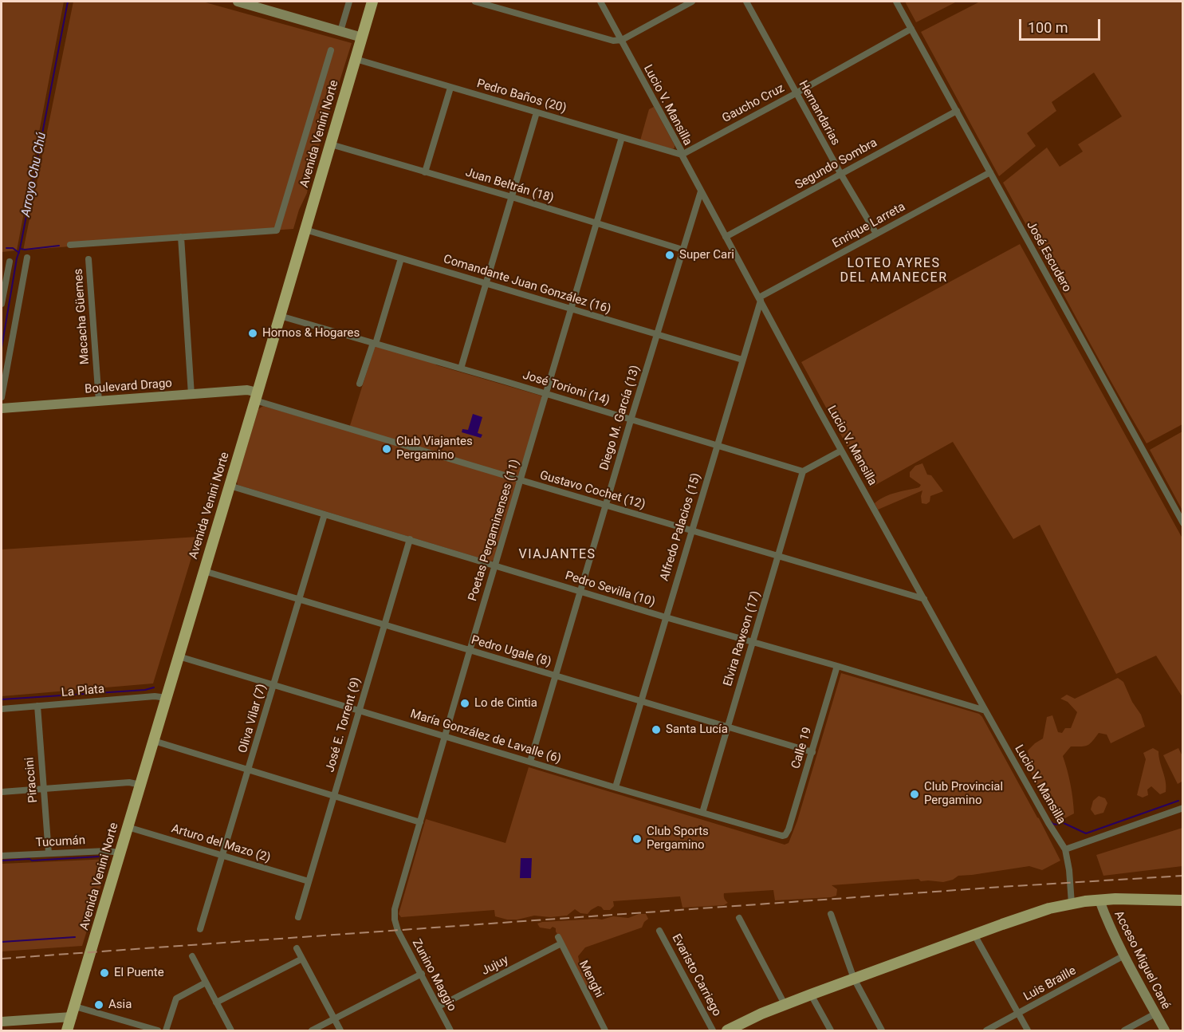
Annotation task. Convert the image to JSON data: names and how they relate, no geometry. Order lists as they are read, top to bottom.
{
  "streets": {
    "highway": ["Avenida Venini Norte"],
    "main road": ["Boulevard Drago", "Acceso Miguel Cané"],
    "street": [
      "Pedro Baños (20)",
      "Gaucho Cruz",
      "Lucio V. Mansilla",
      "Hernandarias",
      "Segundo Sombra",
      "Juan Beltrán (18)",
      "Enrique Larreta",
      "José Escudero",
      "Comandante Juan González (16)",
      "Macacha Güemes",
      "José Torioni (14)",
      "Diego M. García (13)",
      "Gustavo Cochet (12)",
      "Alfredo Palacios (15)",
      "Poetas Pergaminenses (11)",
      "Pedro Sevilla (10)",
      "Elvira Rawson (17)",
      "Pedro Ugale (8)",
      "La Plata",
      "Oliva Vilar (7)",
      "José E. Torrent (9)",
      "María González de Lavalle (6)",
      "Calle 19",
      "Piraccini",
      "Tucumán",
      "Arturo del Mazo (2)",
      "Jujuy",
      "Zunino Maggio",
      "Evaristo Carriego",
      "Menghi",
      "Luis Braille"
    ]
  },
  "crossings": [
    ["Pedro Baños (20)", "Gaucho Cruz"],
    ["Pedro Baños (20)", "Lucio V. Mansilla"],
    ["Pedro Baños (20)", "Avenida Venini Norte"],
    ["Pedro Baños (20)", "Poetas Pergaminenses (11)"],
    ["Gaucho Cruz", "Lucio V. Mansilla"],
    ["Gaucho Cruz", "Hernandarias"],
    ["Gaucho Cruz", "José Escudero"],
    ["Lucio V. Mansilla", "Segundo Sombra"],
    ["Lucio V. Mansilla", "Enrique Larreta"],
    ["Lucio V. Mansilla", "Diego M. García (13)"],
    ["Lucio V. Mansilla", "Gustavo Cochet (12)"],
    ["Lucio V. Mansilla", "Alfredo Palacios (15)"],
    ["Lucio V. Mansilla", "Pedro Sevilla (10)"],
    ["Hernandarias", "Segundo Sombra"],
    ["Hernandarias", "Enrique Larreta"],
    ["Avenida Venini Norte", "Juan Beltrán (18)"],
    ["Avenida Venini Norte", "Comandante Juan González (16)"],
    ["Avenida Venini Norte", "Boulevard Drago"],
    ["Avenida Venini Norte", "José Torioni (14)"],
    ["Avenida Venini Norte", "Gustavo Cochet (12)"],
    ["Avenida Venini Norte", "Pedro Sevilla (10)"],
    ["Avenida Venini Norte", "Pedro Ugale (8)"],
    ["Avenida Venini Norte", "La Plata"],
    ["Avenida Venini Norte", "María González de Lavalle (6)"],
    ["Avenida Venini Norte", "Tucumán"],
    ["Avenida Venini Norte", "Arturo del Mazo (2)"],
    ["Segundo Sombra", "José Escudero"],
    ["Juan Beltrán (18)", "Diego M. García (13)"],
    ["Juan Beltrán (18)", "Poetas Pergaminenses (11)"],
    ["Enrique Larreta", "José Escudero"],
    ["Enrique Larreta", "Alfredo Palacios (15)"],
    ["Comandante Juan González (16)", "Diego M. García (13)"],
    ["Comandante Juan González (16)", "Alfredo Palacios (15)"],
    ["Comandante Juan González (16)", "Poetas Pergaminenses (11)"],
    ["Macacha Güemes", "Boulevard Drago"],
    ["Boulevard Drago", "Gustavo Cochet (12)"],
    ["José Torioni (14)", "Diego M. García (13)"],
    ["José Torioni (14)", "Alfredo Palacios (15)"],
    ["José Torioni (14)", "Poetas Pergaminenses (11)"],
    ["José Torioni (14)", "Elvira Rawson (17)"],
    ["Diego M. García (13)", "Gustavo Cochet (12)"],
    ["Diego M. García (13)", "Pedro Sevilla (10)"],
    ["Diego M. García (13)", "Pedro Ugale (8)"],
    ["Diego M. García (13)", "María González de Lavalle (6)"],
    ["Gustavo Cochet (12)", "Alfredo Palacios (15)"],
    ["Gustavo Cochet (12)", "Poetas Pergaminenses (11)"],
    ["Gustavo Cochet (12)", "Elvira Rawson (17)"],
    ["Alfredo Palacios (15)", "Pedro Sevilla (10)"],
    ["Alfredo Palacios (15)", "Pedro Ugale (8)"],
    ["Alfredo Palacios (15)", "María González de Lavalle (6)"],
    ["Poetas Pergaminenses (11)", "Pedro Sevilla (10)"],
    ["Poetas Pergaminenses (11)", "Pedro Ugale (8)"],
    ["Poetas Pergaminenses (11)", "María González de Lavalle (6)"],
    ["Poetas Pergaminenses (11)", "Zunino Maggio"],
    ["Pedro Sevilla (10)", "Elvira Rawson (17)"],
    ["Pedro Sevilla (10)", "Oliva Vilar (7)"],
    ["Pedro Sevilla (10)", "José E. Torrent (9)"],
    ["Pedro Sevilla (10)", "Calle 19"],
    ["Elvira Rawson (17)", "Pedro Ugale (8)"],
    ["Elvira Rawson (17)", "María González de Lavalle (6)"],
    ["Pedro Ugale (8)", "Oliva Vilar (7)"],
    ["Pedro Ugale (8)", "José E. Torrent (9)"],
    ["Pedro Ugale (8)", "Calle 19"],
    ["La Plata", "Piraccini"],
    ["Oliva Vilar (7)", "María González de Lavalle (6)"],
    ["Oliva Vilar (7)", "Arturo del Mazo (2)"],
    ["José E. Torrent (9)", "María González de Lavalle (6)"],
    ["José E. Torrent (9)", "Arturo del Mazo (2)"],
    ["María González de Lavalle (6)", "Calle 19"],
    ["Piraccini", "Tucumán"],
    ["Acceso Miguel Cané", "Luis Braille"],
    ["Jujuy", "Zunino Maggio"],
    ["Jujuy", "Menghi"]
  ],
  "districts": ["LOTEO AYRES DEL AMANECER", "VIAJANTES"],
  "water": ["Arroyo Chu Chú"],
  "places": [
    "Super Cari",
    "Hornos & Hogares",
    "Club Viajantes Pergamino",
    "Lo de Cintia",
    "Santa Lucía",
    "Club Provincial Pergamino",
    "Club Sports Pergamino",
    "El Puente",
    "Asia"
  ],
  "scale_bar": "100 m"
}
